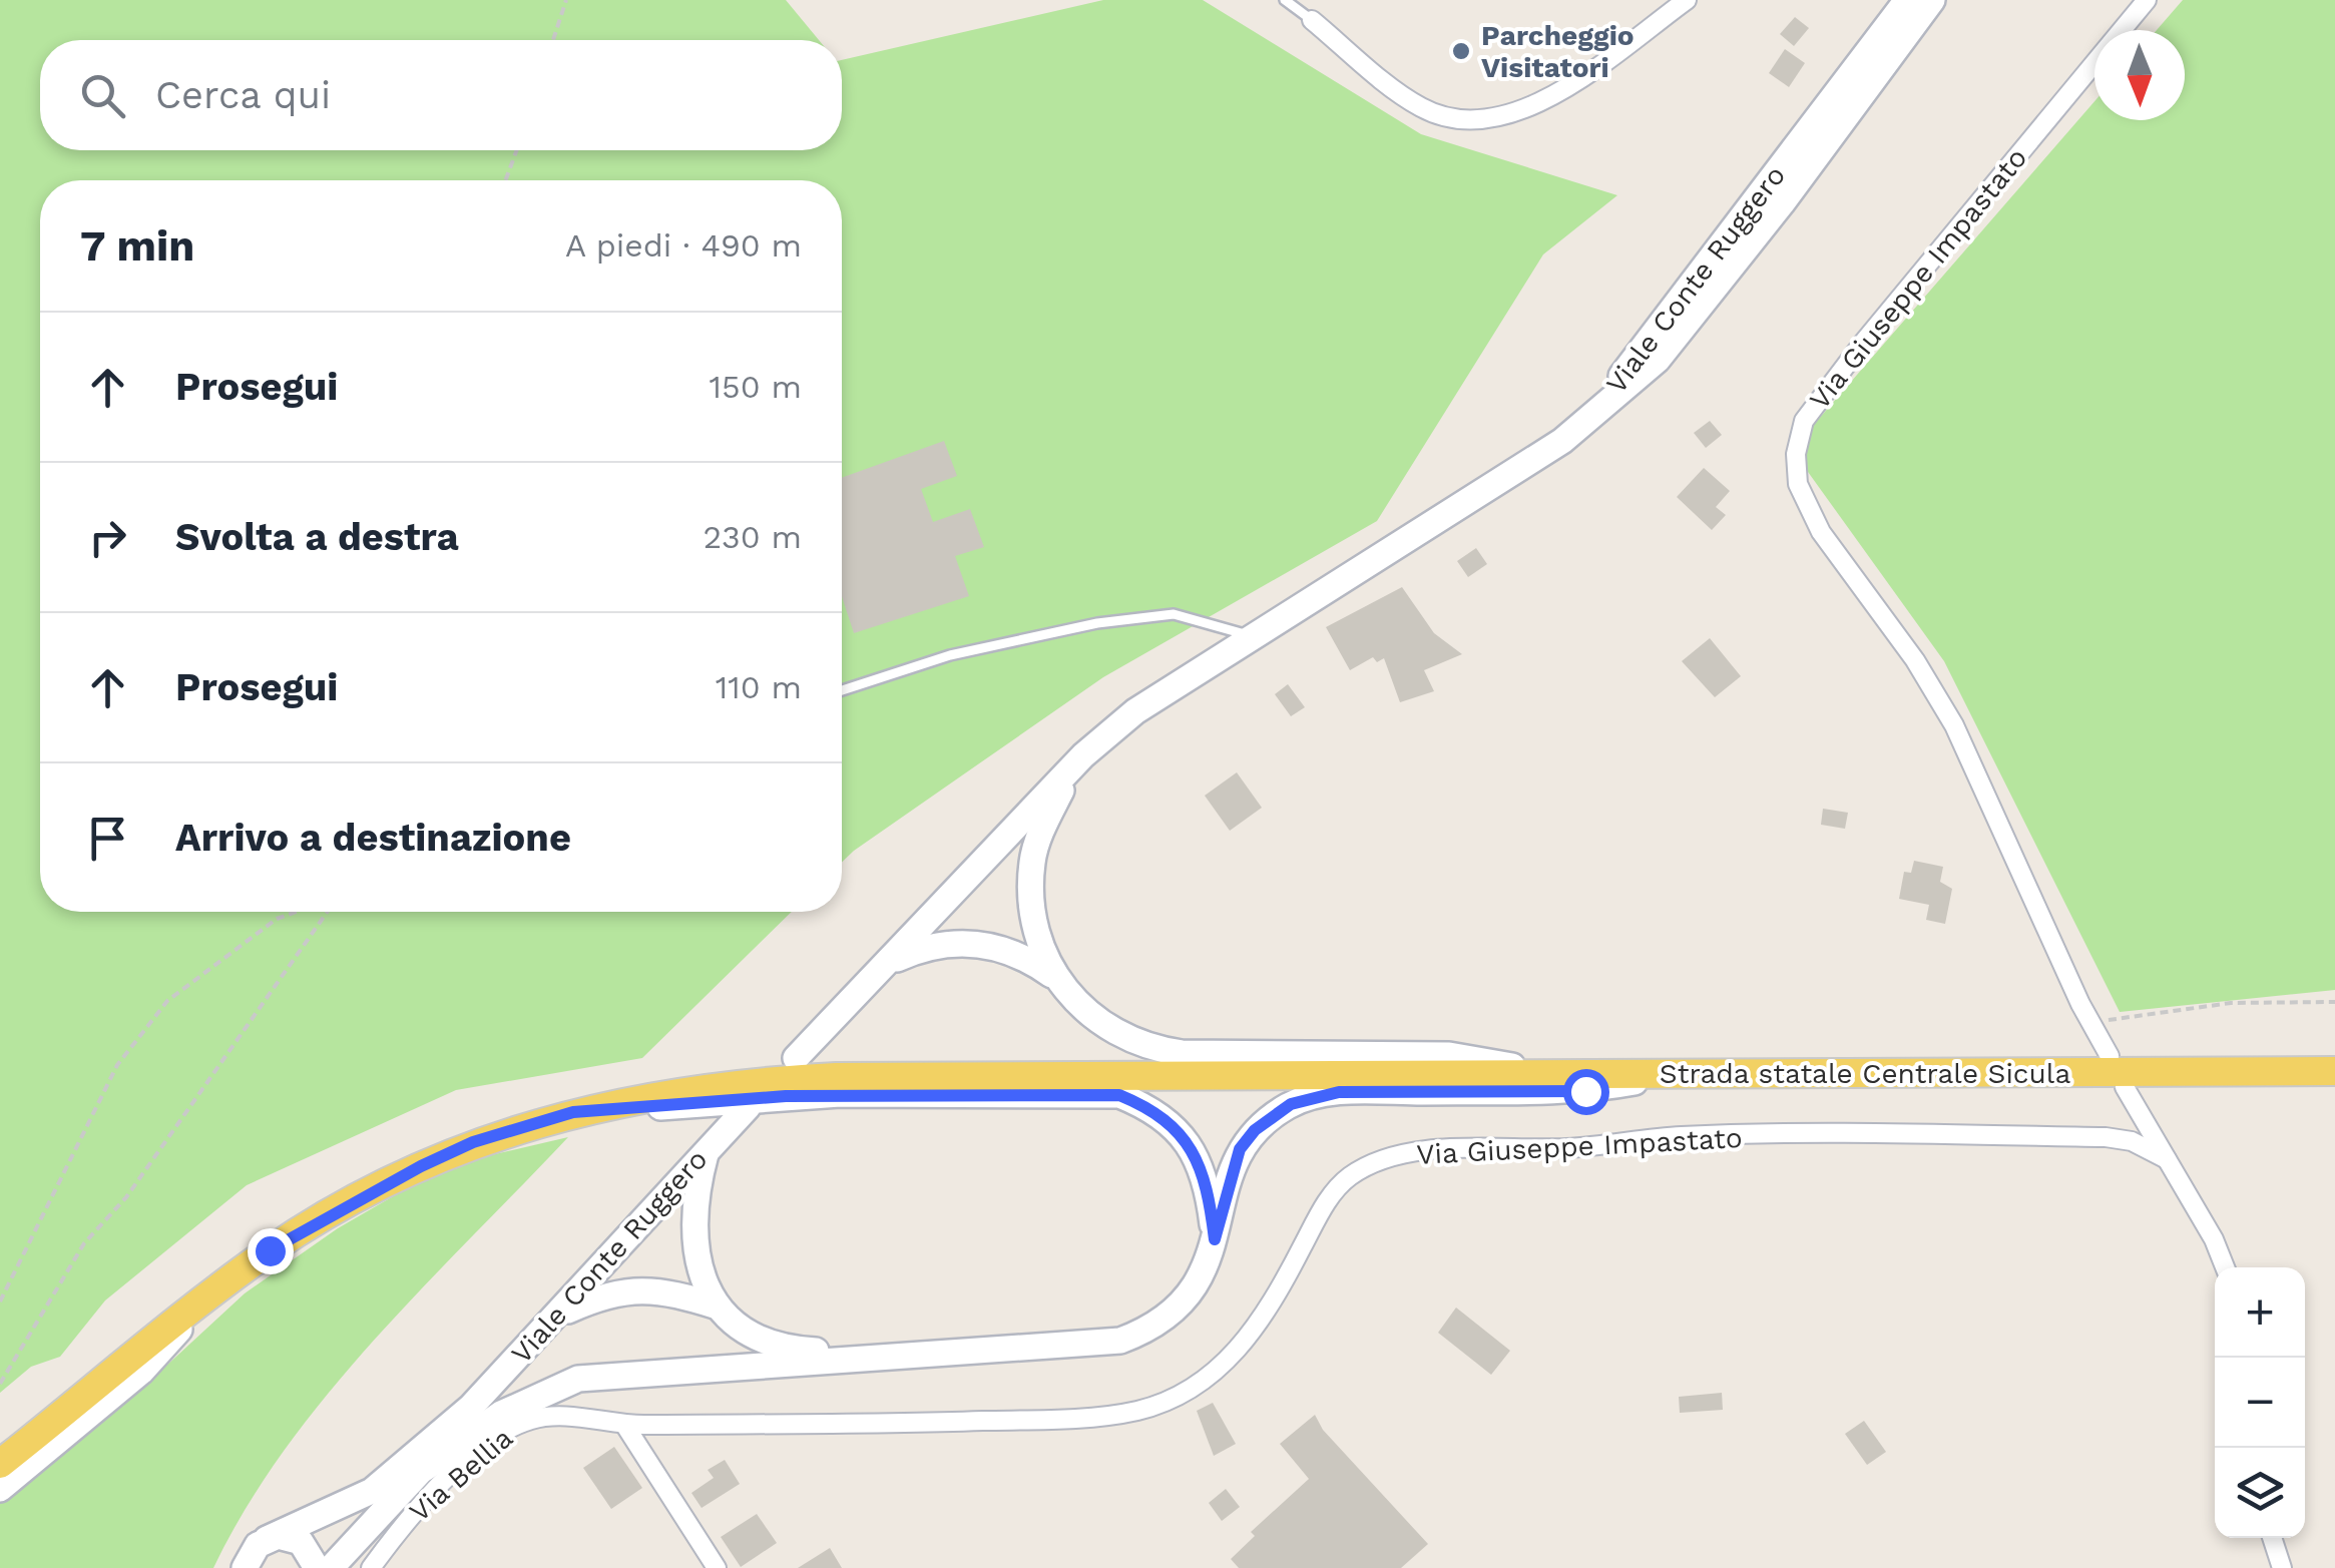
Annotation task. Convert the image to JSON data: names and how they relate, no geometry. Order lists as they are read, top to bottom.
{
  "streets": {
    "main road": ["Viale Conte Ruggero", "Strada statale Centrale Sicula"],
    "street": ["Via Giuseppe Impastato", "Via Bellia"]
  },
  "crossings": [
    ["Via Giuseppe Impastato", "Via Bellia"]
  ],
  "places": ["Parcheggio Visitatori"],
  "north": "bottom",
  "page": {
    "search": "Cerca qui",
    "heading": ["7 min", "A piedi · 490 m"],
    "list": [
      ["Prosegui", "150 m"],
      ["Svolta a destra", "230 m"],
      ["Prosegui", "110 m"],
      "Arrivo a destinazione"
    ],
    "map_buttons": ["+", "−"]
  }
}
